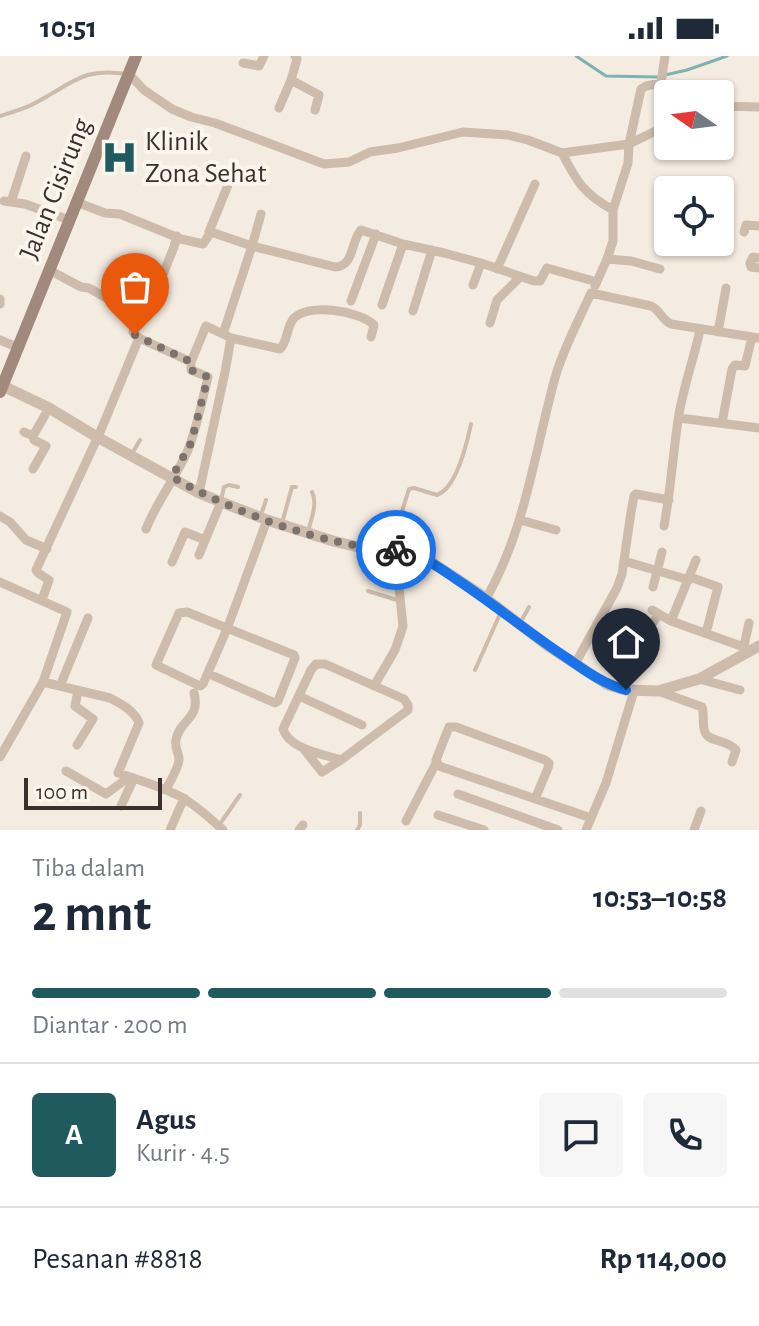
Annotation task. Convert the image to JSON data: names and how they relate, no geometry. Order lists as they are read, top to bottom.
{
  "streets": {
    "main road": ["Jalan Cisirung"]
  },
  "places": {
    "hospital": ["Klinik Zona Sehat"]
  },
  "scale_bar": "100 m",
  "north": "left",
  "page": {
    "status": "10:51",
    "scale": "100 m",
    "heading": ["2 mnt", "Tiba dalam", "10:53–10:58"],
    "panel": [
      "Agus",
      "Kurir · 4.5",
      "Pesanan #8818",
      "Rp 114,000"
    ],
    "bar": "Diantar · 200 m",
    "round": "A"
  }
}
